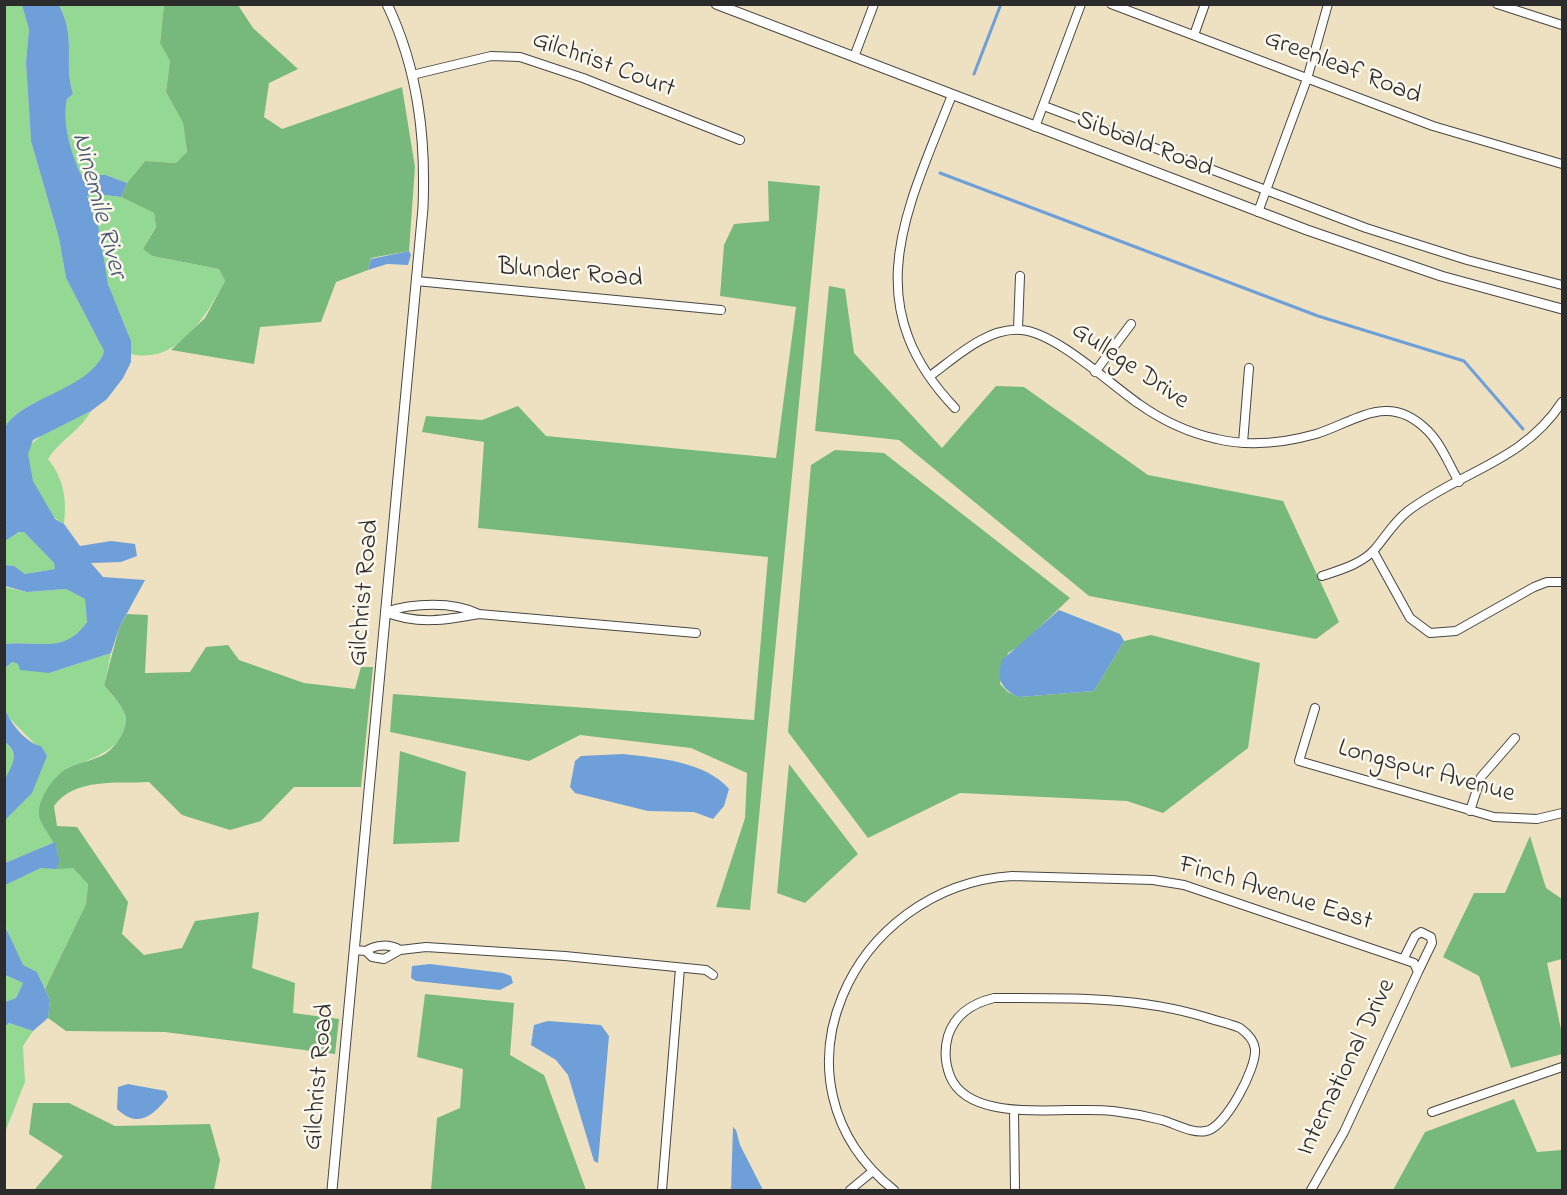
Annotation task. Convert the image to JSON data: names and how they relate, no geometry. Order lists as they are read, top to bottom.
{
  "streets": {
    "street": [
      "Gilchrist Court",
      "Greenleaf Road",
      "Sibbald Road",
      "Blunder Road",
      "Gullege Drive",
      "Gilchrist Road",
      "Longspur Avenue",
      "Finch Avenue East",
      "International Drive"
    ]
  },
  "crossings": [
    ["Gilchrist Court", "Gilchrist Road"],
    ["Blunder Road", "Gilchrist Road"],
    ["Finch Avenue East", "International Drive"]
  ],
  "water": ["Ninemile River"]
}
